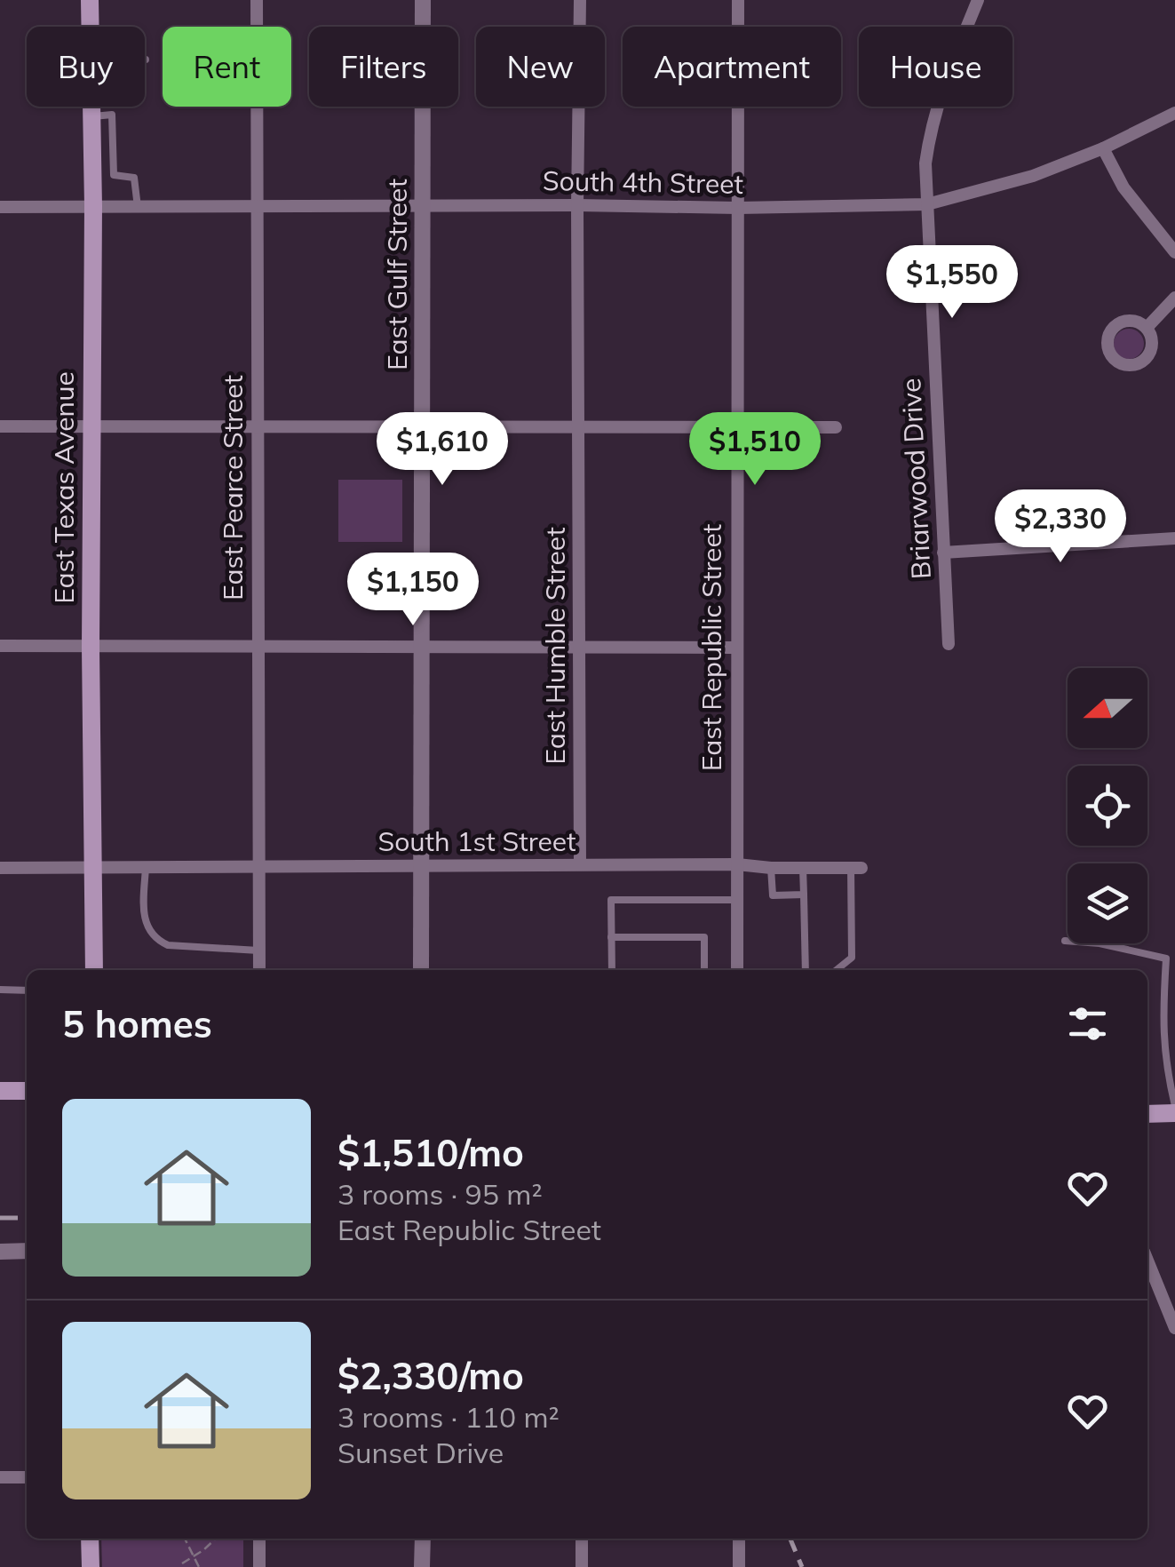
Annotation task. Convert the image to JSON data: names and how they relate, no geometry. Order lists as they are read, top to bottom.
{
  "streets": {
    "main road": ["East Texas Avenue"],
    "street": [
      "South 4th Street",
      "East Gulf Street",
      "Briarwood Drive",
      "East Pearce Street",
      "East Humble Street",
      "East Republic Street",
      "South 1st Street"
    ]
  },
  "crossings": [
    ["South 4th Street", "East Gulf Street"],
    ["South 4th Street", "Briarwood Drive"],
    ["South 4th Street", "East Texas Avenue"],
    ["South 4th Street", "East Pearce Street"],
    ["South 4th Street", "East Humble Street"],
    ["South 4th Street", "East Republic Street"],
    ["East Gulf Street", "South 1st Street"],
    ["East Texas Avenue", "South 1st Street"],
    ["East Pearce Street", "South 1st Street"],
    ["East Humble Street", "South 1st Street"],
    ["East Republic Street", "South 1st Street"]
  ],
  "north": "left",
  "page": {
    "chip": [
      "Buy",
      "Rent",
      "Filters",
      "New",
      "Apartment",
      "House"
    ],
    "price": [
      "$1,550",
      "$1,610",
      "$1,510",
      "$2,330",
      "$1,150"
    ],
    "heading": "5 homes",
    "list": [
      {
        "name": "$1,510/mo",
        "note": "3 rooms · 95 m² · East Republic Street"
      },
      {
        "name": "$2,330/mo",
        "note": "3 rooms · 110 m² · Sunset Drive"
      }
    ]
  }
}
